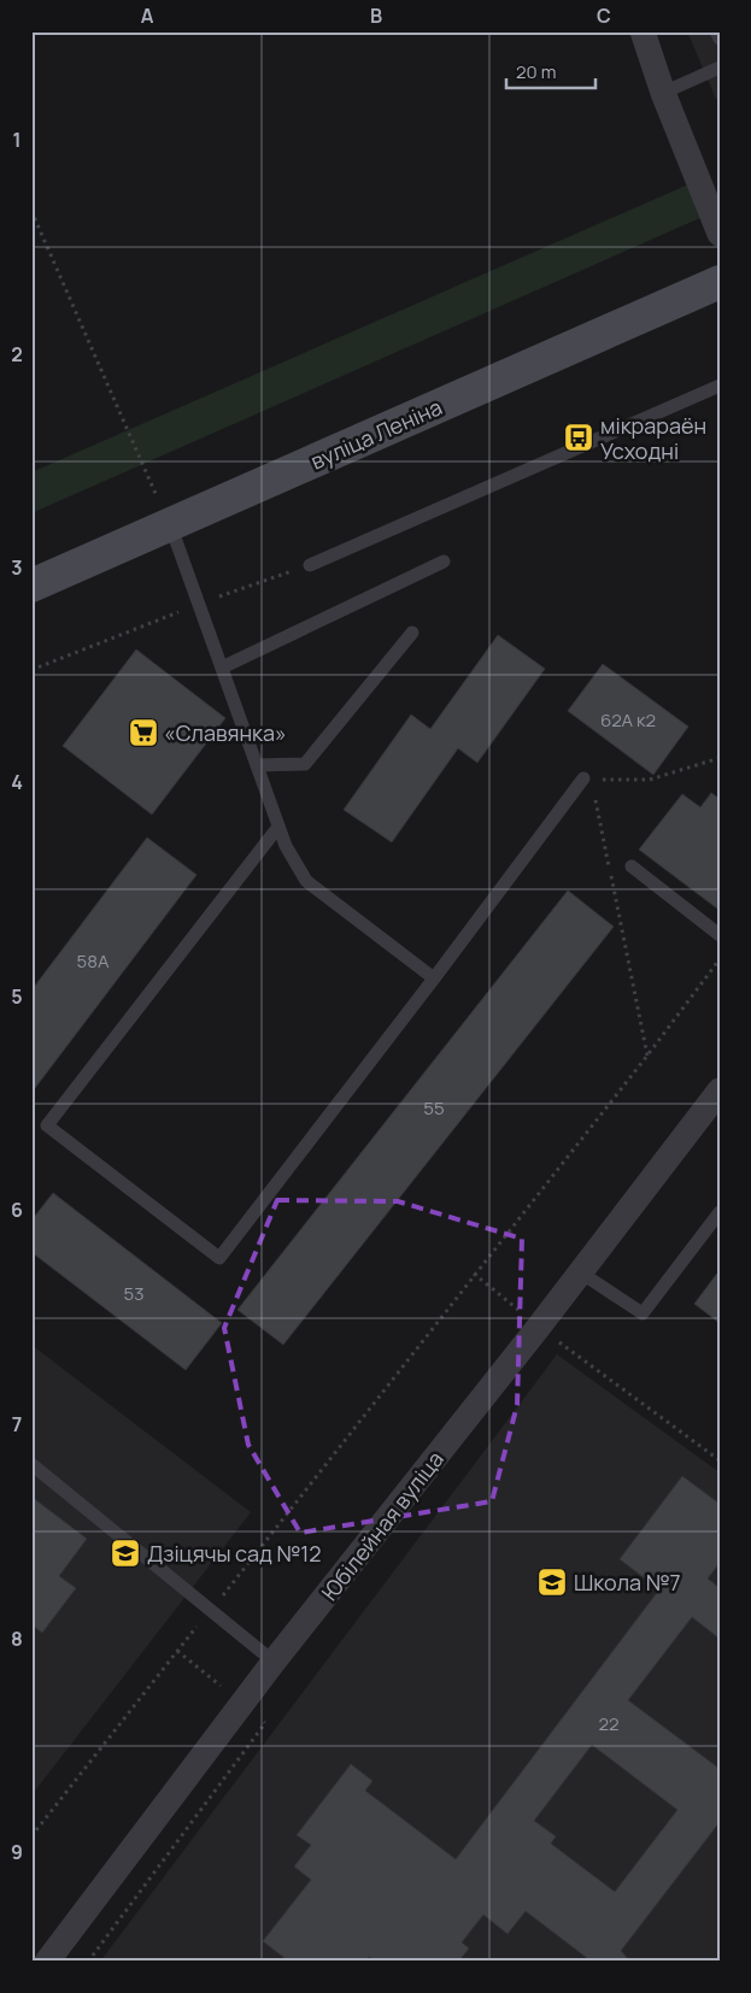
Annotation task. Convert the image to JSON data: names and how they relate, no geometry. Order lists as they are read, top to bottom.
{
  "streets": {
    "main road": ["вуліца Леніна"],
    "street": ["Юбілейная вуліца"]
  },
  "places": {
    "bus stop": ["мікрараён Усходні"],
    "supermarket": ["«Славянка»"],
    "school or university": ["Дзіцячы сад №12", "Школа №7"]
  },
  "house_numbers": [
    "62А к2",
    "58А",
    "55",
    "53",
    "22"
  ],
  "scale_bar": "20 m",
  "grid": {
    "columns": ["A", "B", "C"],
    "rows": [
      "1",
      "2",
      "3",
      "4",
      "5",
      "6",
      "7",
      "8",
      "9"
    ]
  }
}
